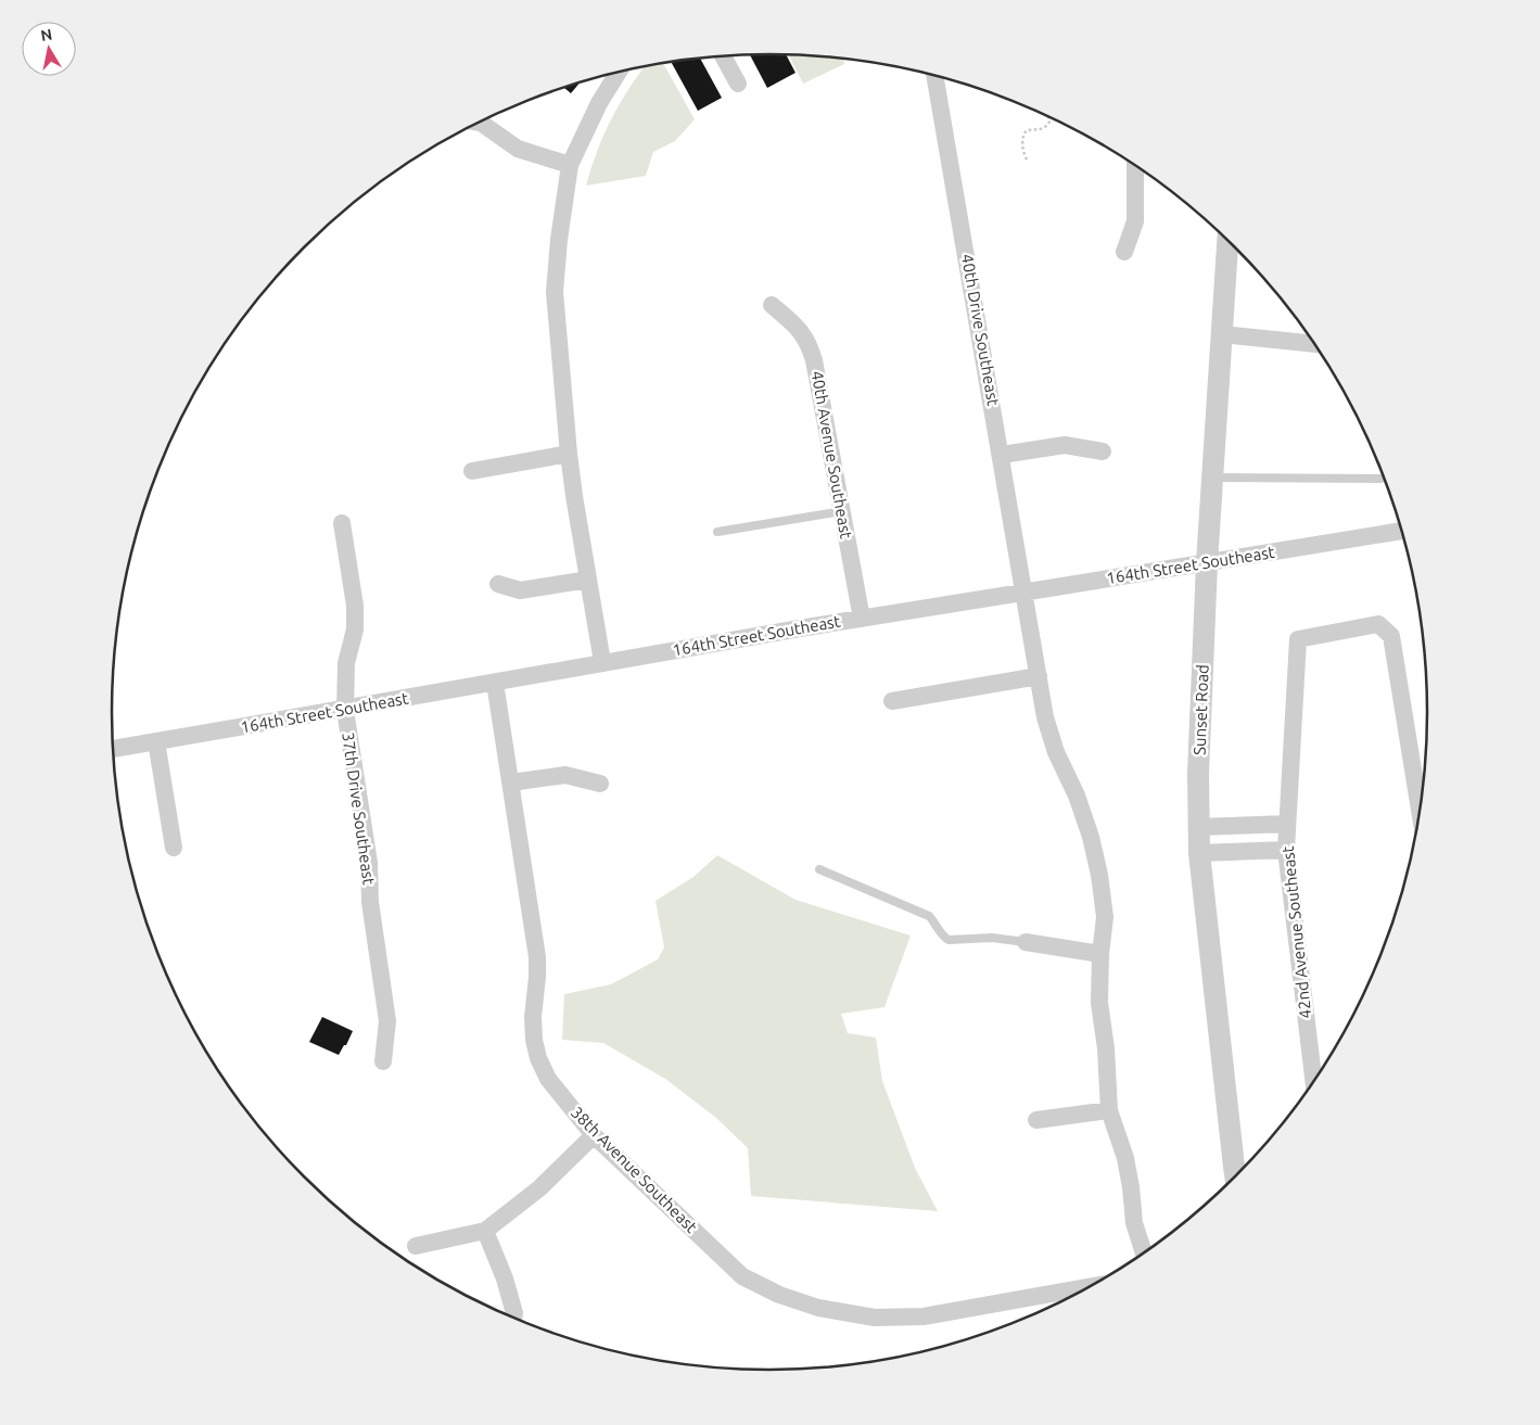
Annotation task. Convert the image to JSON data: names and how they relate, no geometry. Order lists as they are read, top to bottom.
{
  "streets": {
    "street": [
      "40th Drive Southeast",
      "40th Avenue Southeast",
      "164th Street Southeast",
      "Sunset Road",
      "37th Drive Southeast",
      "42nd Avenue Southeast",
      "38th Avenue Southeast"
    ]
  },
  "crossings": [
    ["40th Drive Southeast", "164th Street Southeast"],
    ["40th Avenue Southeast", "164th Street Southeast"],
    ["164th Street Southeast", "Sunset Road"],
    ["164th Street Southeast", "37th Drive Southeast"],
    ["164th Street Southeast", "38th Avenue Southeast"]
  ],
  "north": "top"
}
